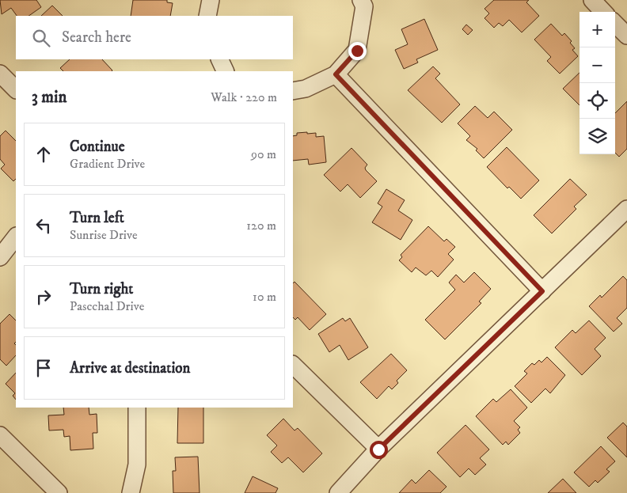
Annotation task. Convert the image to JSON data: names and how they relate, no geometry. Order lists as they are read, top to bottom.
{
  "page": {
    "map_buttons": ["+", "−"],
    "search": "Search here",
    "heading": ["3 min", "Walk · 220 m"],
    "list": [
      ["Continue", "Gradient Drive", "90 m"],
      ["Turn left", "Sunrise Drive", "120 m"],
      ["Turn right", "Pascchal Drive", "10 m"],
      "Arrive at destination"
    ]
  }
}
